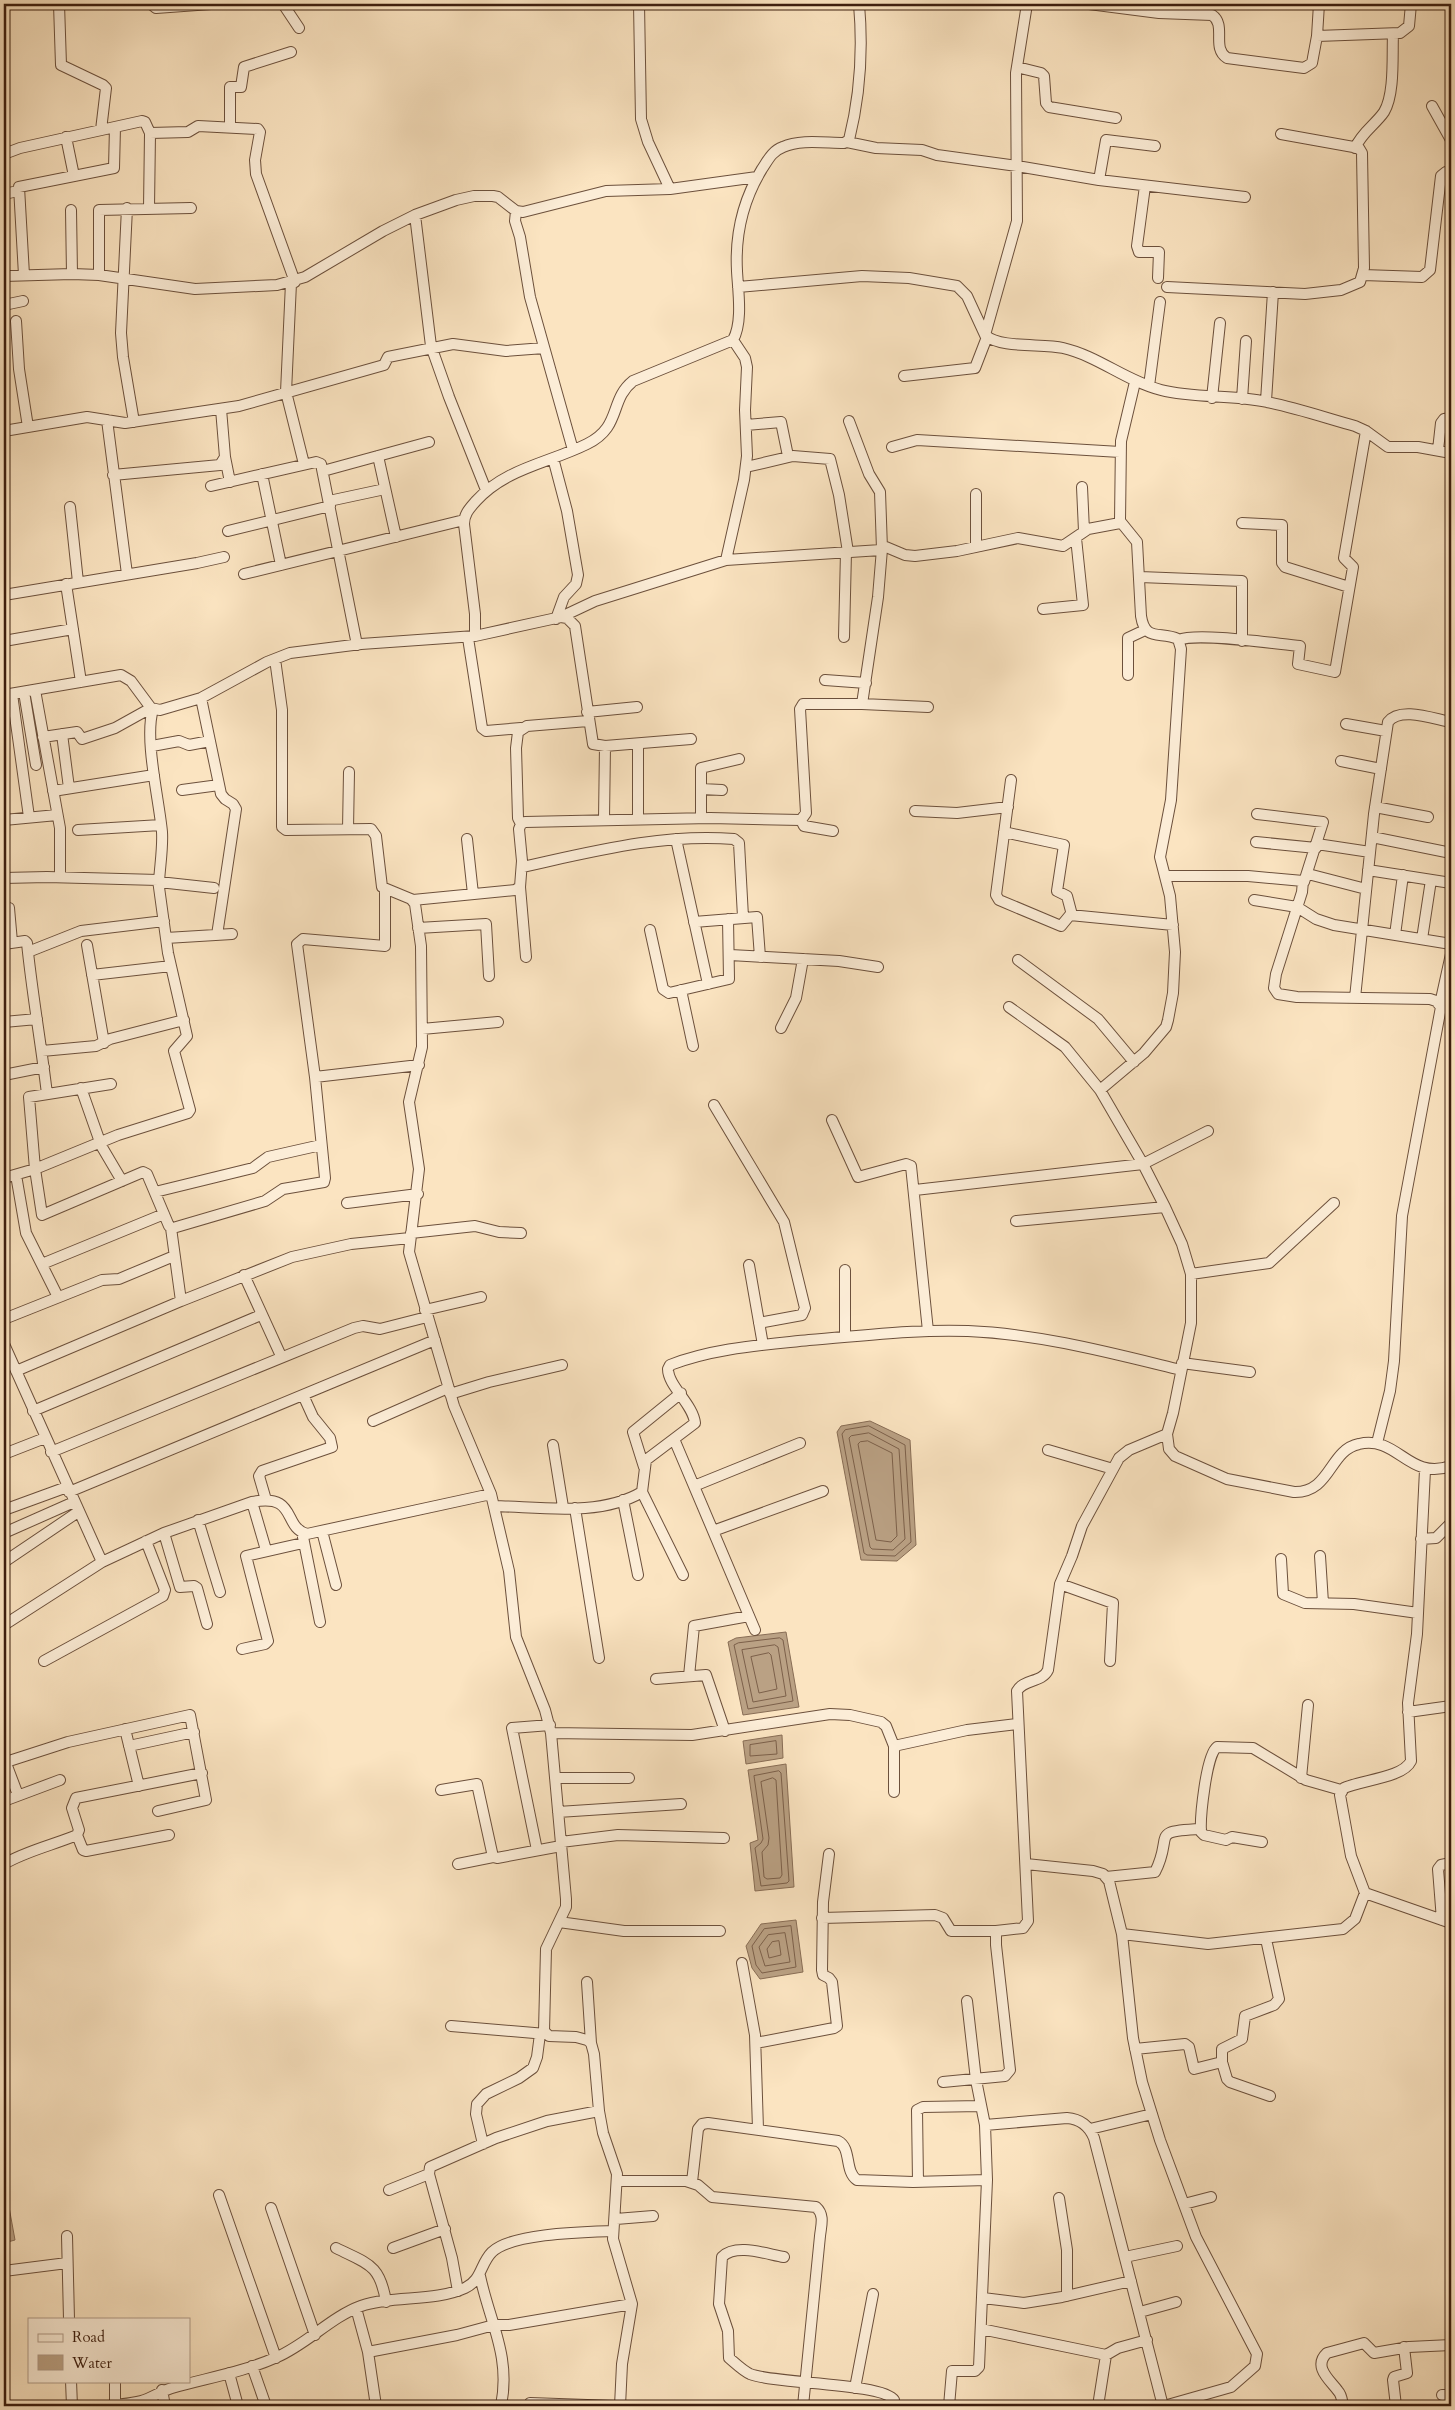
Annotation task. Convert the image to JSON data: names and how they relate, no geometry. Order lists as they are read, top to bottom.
{
  "legend": ["Road", "Water"]
}
